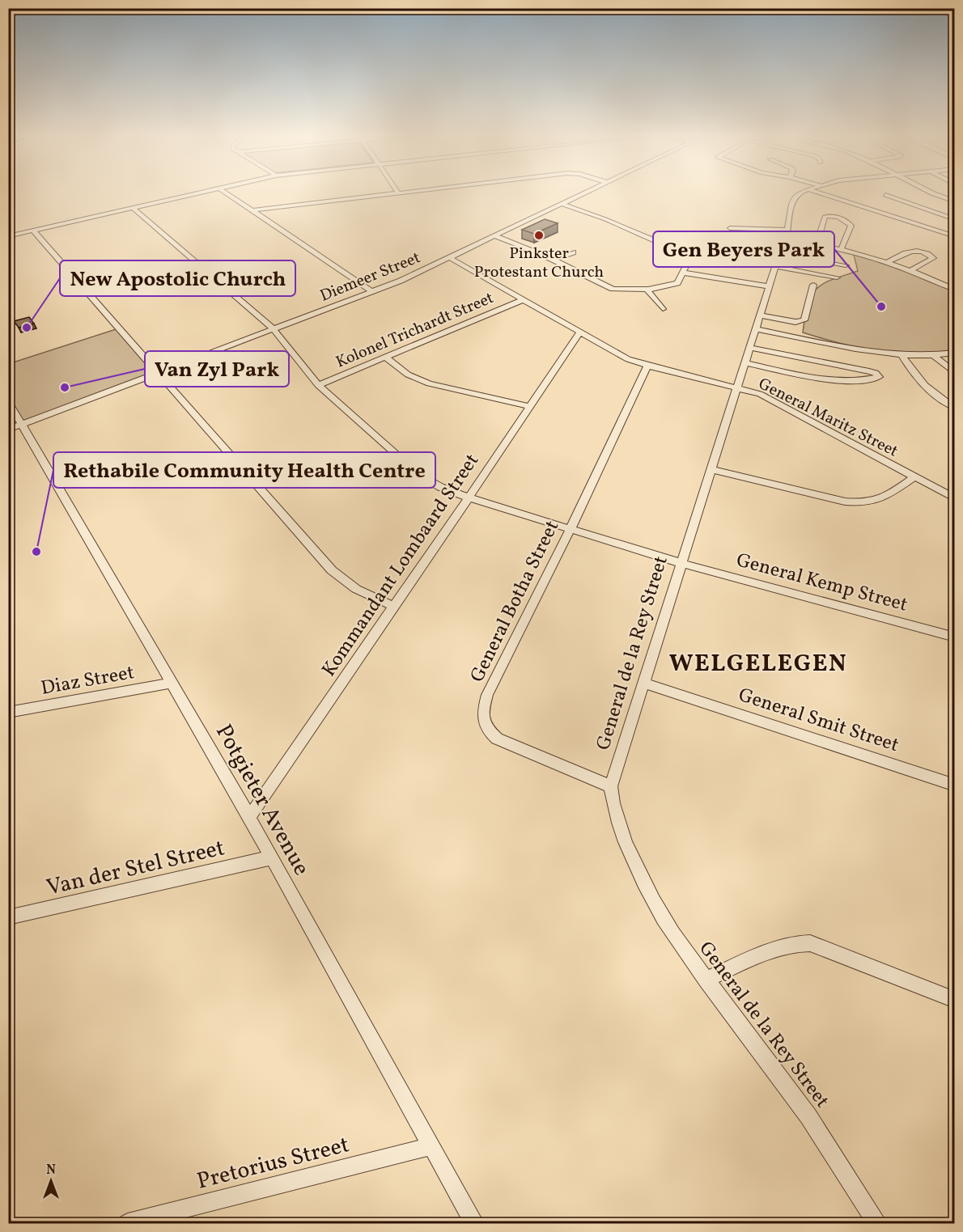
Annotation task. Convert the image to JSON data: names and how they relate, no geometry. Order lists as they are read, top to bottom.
{
  "streets": {
    "street": [
      "Diemeer Street",
      "Kolonel Trichardt Street",
      "General Maritz Street",
      "Kommandant Lombaard Street",
      "General Kemp Street",
      "General Botha Street",
      "General de la Rey Street",
      "Diaz Street",
      "General Smit Street",
      "Potgieter Avenue",
      "Van der Stel Street",
      "Pretorius Street"
    ]
  },
  "crossings": [
    ["Diemeer Street", "General Maritz Street"],
    ["Diemeer Street", "General Kemp Street"],
    ["Diemeer Street", "Potgieter Avenue"],
    ["Kolonel Trichardt Street", "General Maritz Street"],
    ["Kolonel Trichardt Street", "General Kemp Street"],
    ["General Maritz Street", "Kommandant Lombaard Street"],
    ["General Maritz Street", "General Botha Street"],
    ["General Maritz Street", "General de la Rey Street"],
    ["Kommandant Lombaard Street", "General Kemp Street"],
    ["Kommandant Lombaard Street", "Potgieter Avenue"],
    ["General Kemp Street", "General Botha Street"],
    ["General Kemp Street", "General de la Rey Street"],
    ["General Botha Street", "General de la Rey Street"],
    ["General de la Rey Street", "General Smit Street"],
    ["Diaz Street", "Potgieter Avenue"],
    ["Potgieter Avenue", "Van der Stel Street"],
    ["Potgieter Avenue", "Pretorius Street"]
  ],
  "districts": ["WELGELEGEN"],
  "places": [
    "Pinkster Protestant Church",
    "Gen Beyers Park",
    "New Apostolic Church",
    "Van Zyl Park",
    "Rethabile Community Health Centre"
  ],
  "north": "top"
}
